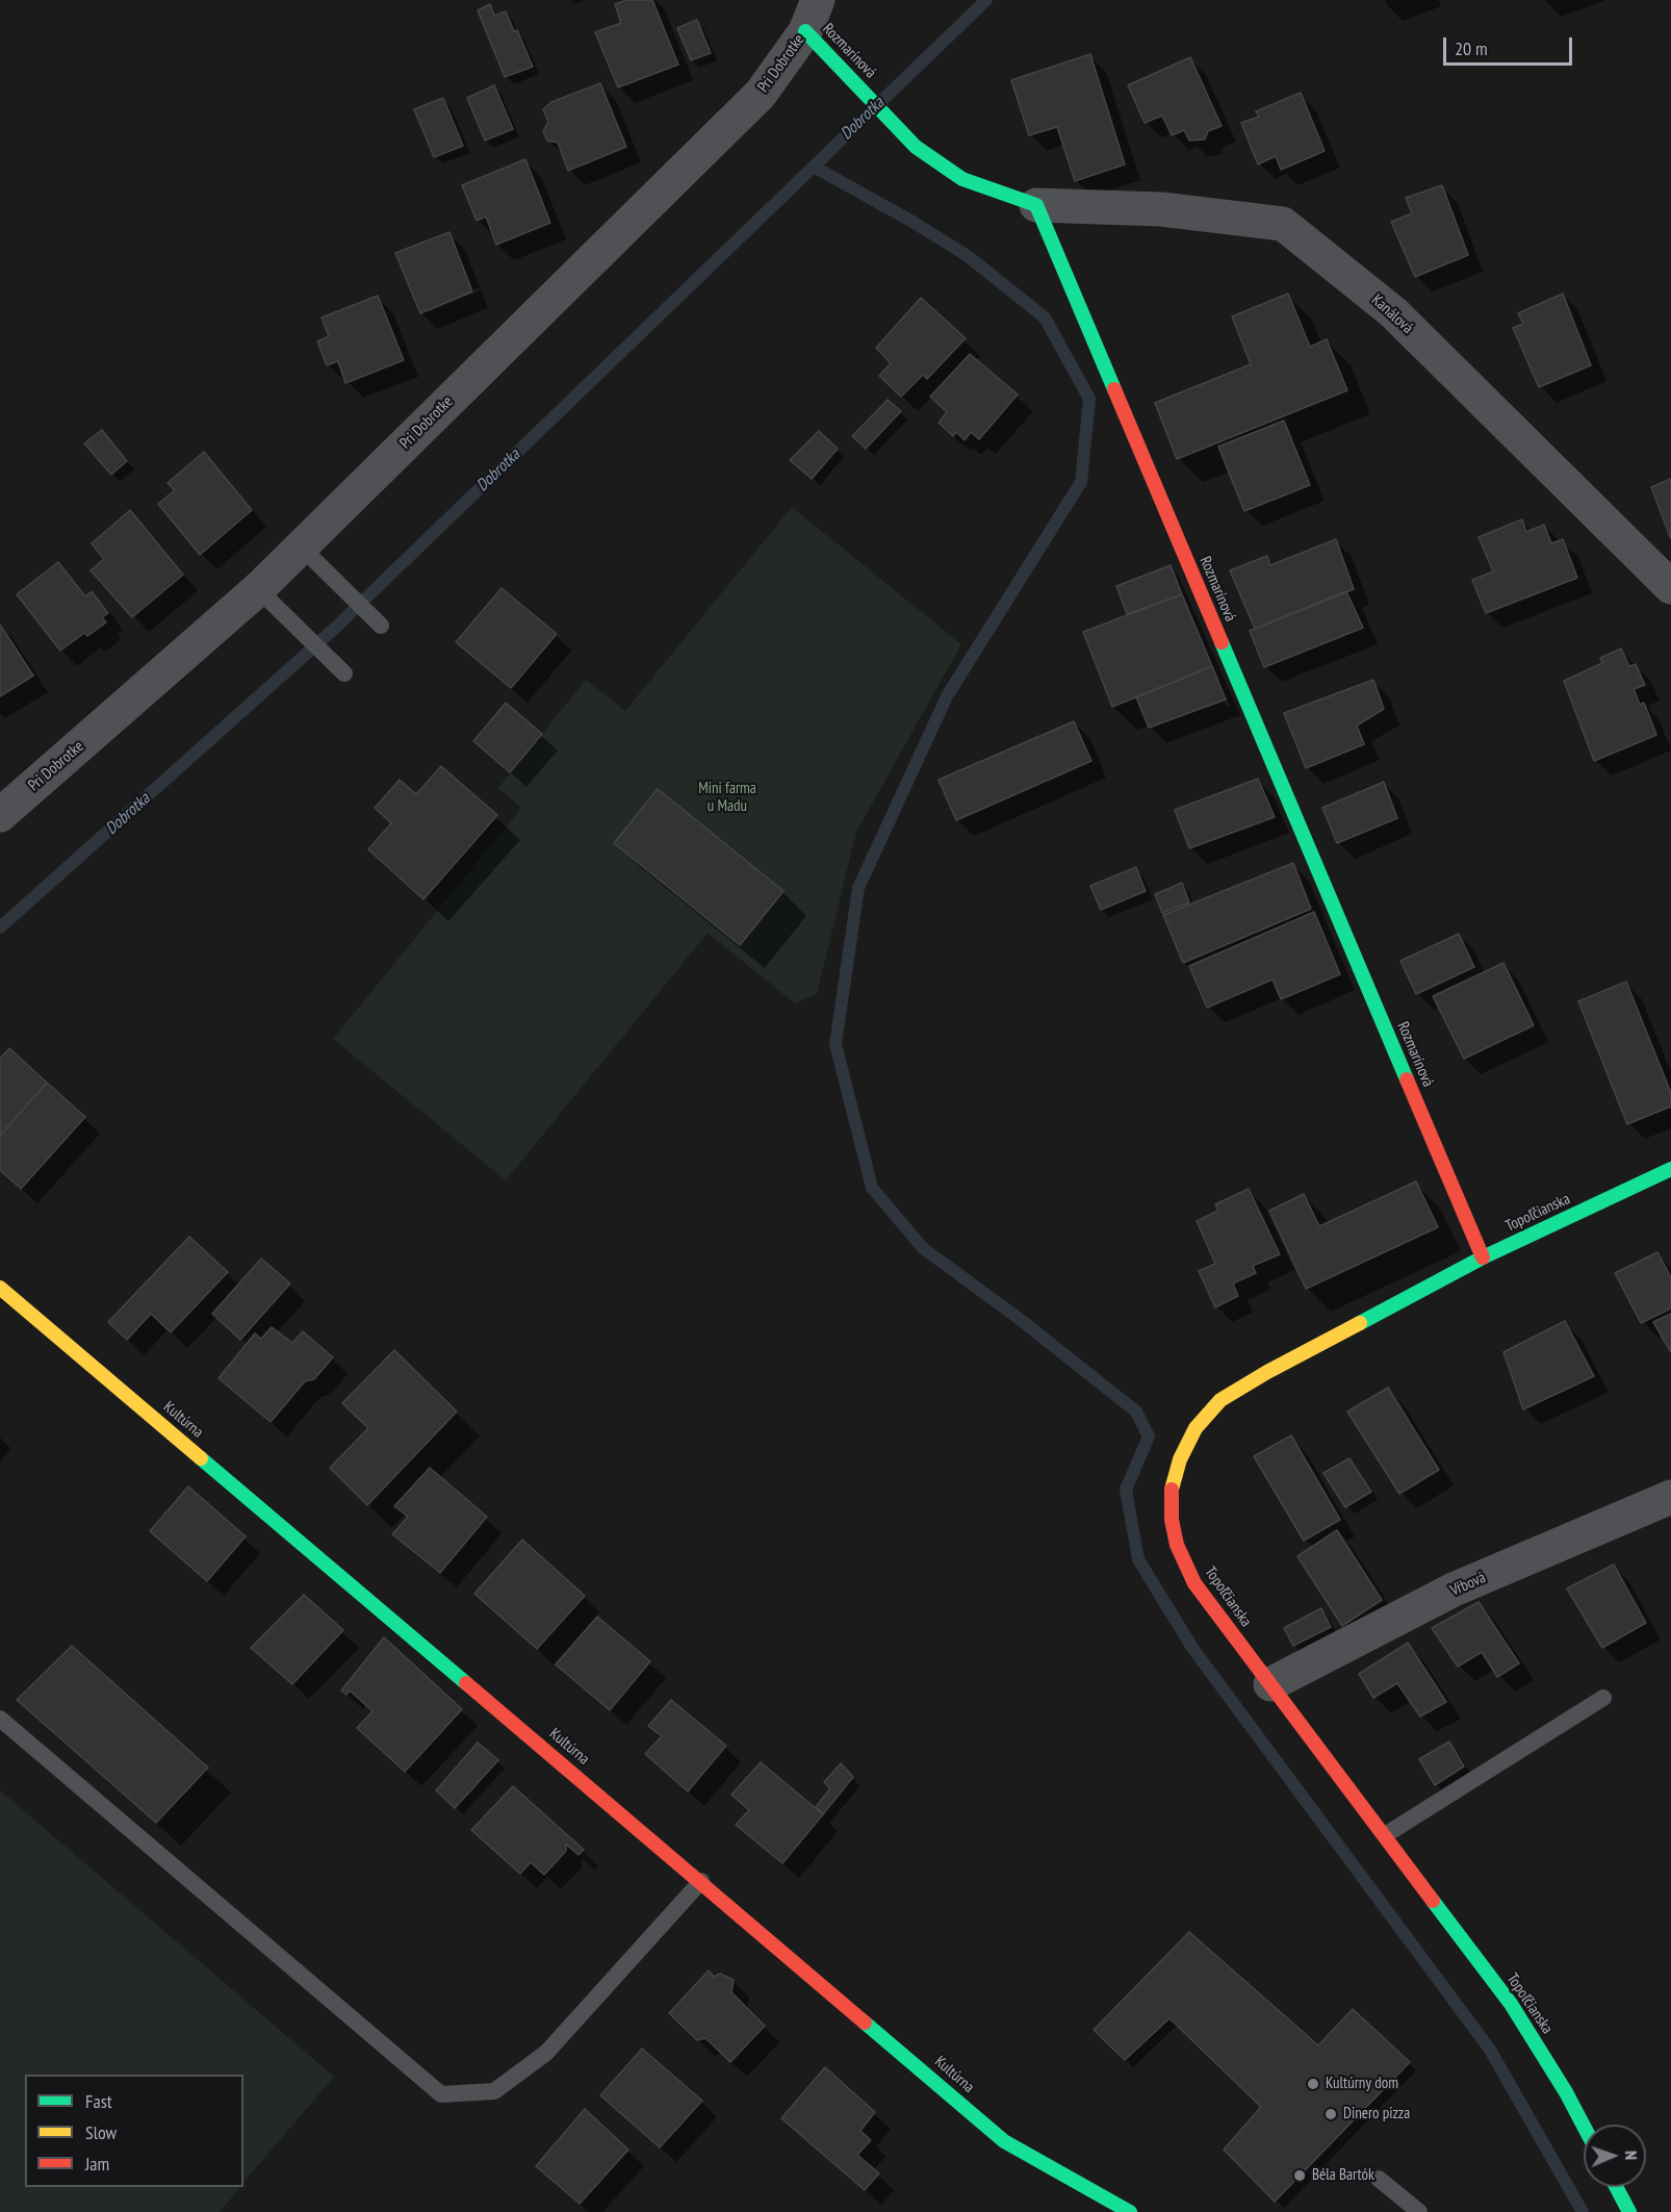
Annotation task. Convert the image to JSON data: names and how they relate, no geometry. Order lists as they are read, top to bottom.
{
  "streets": {
    "street": [
      "Rozmarínová",
      "Pri Dobrotke",
      "Kanálová",
      "Topoľčianska",
      "Kultúrna",
      "Vŕbová"
    ]
  },
  "crossings": [
    ["Rozmarínová", "Pri Dobrotke"],
    ["Rozmarínová", "Kanálová"],
    ["Rozmarínová", "Topoľčianska"],
    ["Topoľčianska", "Vŕbová"]
  ],
  "water": ["Dobrotka"],
  "parks": ["Mini farma u Madu"],
  "places": ["Kultúrny dom", "Dinero pizza", "Béla Bartók"],
  "legend": ["Fast", "Slow", "Jam"],
  "scale_bar": "20 m",
  "north": "right"
}
